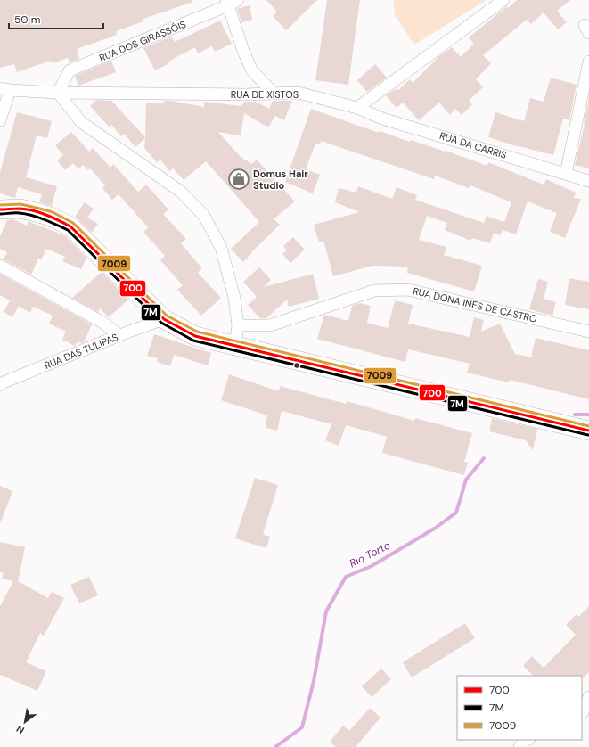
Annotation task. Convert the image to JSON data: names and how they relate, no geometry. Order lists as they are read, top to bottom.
{
  "streets": {
    "street": [
      "RUA DOS GIRASSÓIS",
      "RUA DE XISTOS",
      "RUA DA CARRIS",
      "RUA DONA INÊS DE CASTRO",
      "RUA DAS TULIPAS"
    ]
  },
  "crossings": [
    ["RUA DOS GIRASSÓIS", "RUA DE XISTOS"],
    ["RUA DE XISTOS", "RUA DA CARRIS"]
  ],
  "water": ["Rio Torto"],
  "places": {
    "shop": ["Domus Hair Studio"]
  },
  "lines": ["transit line 7009", "transit line 700", "transit line 7M"],
  "legend": ["700", "7M", "7009"],
  "scale_bar": "50 m",
  "north": "bottom left"
}
